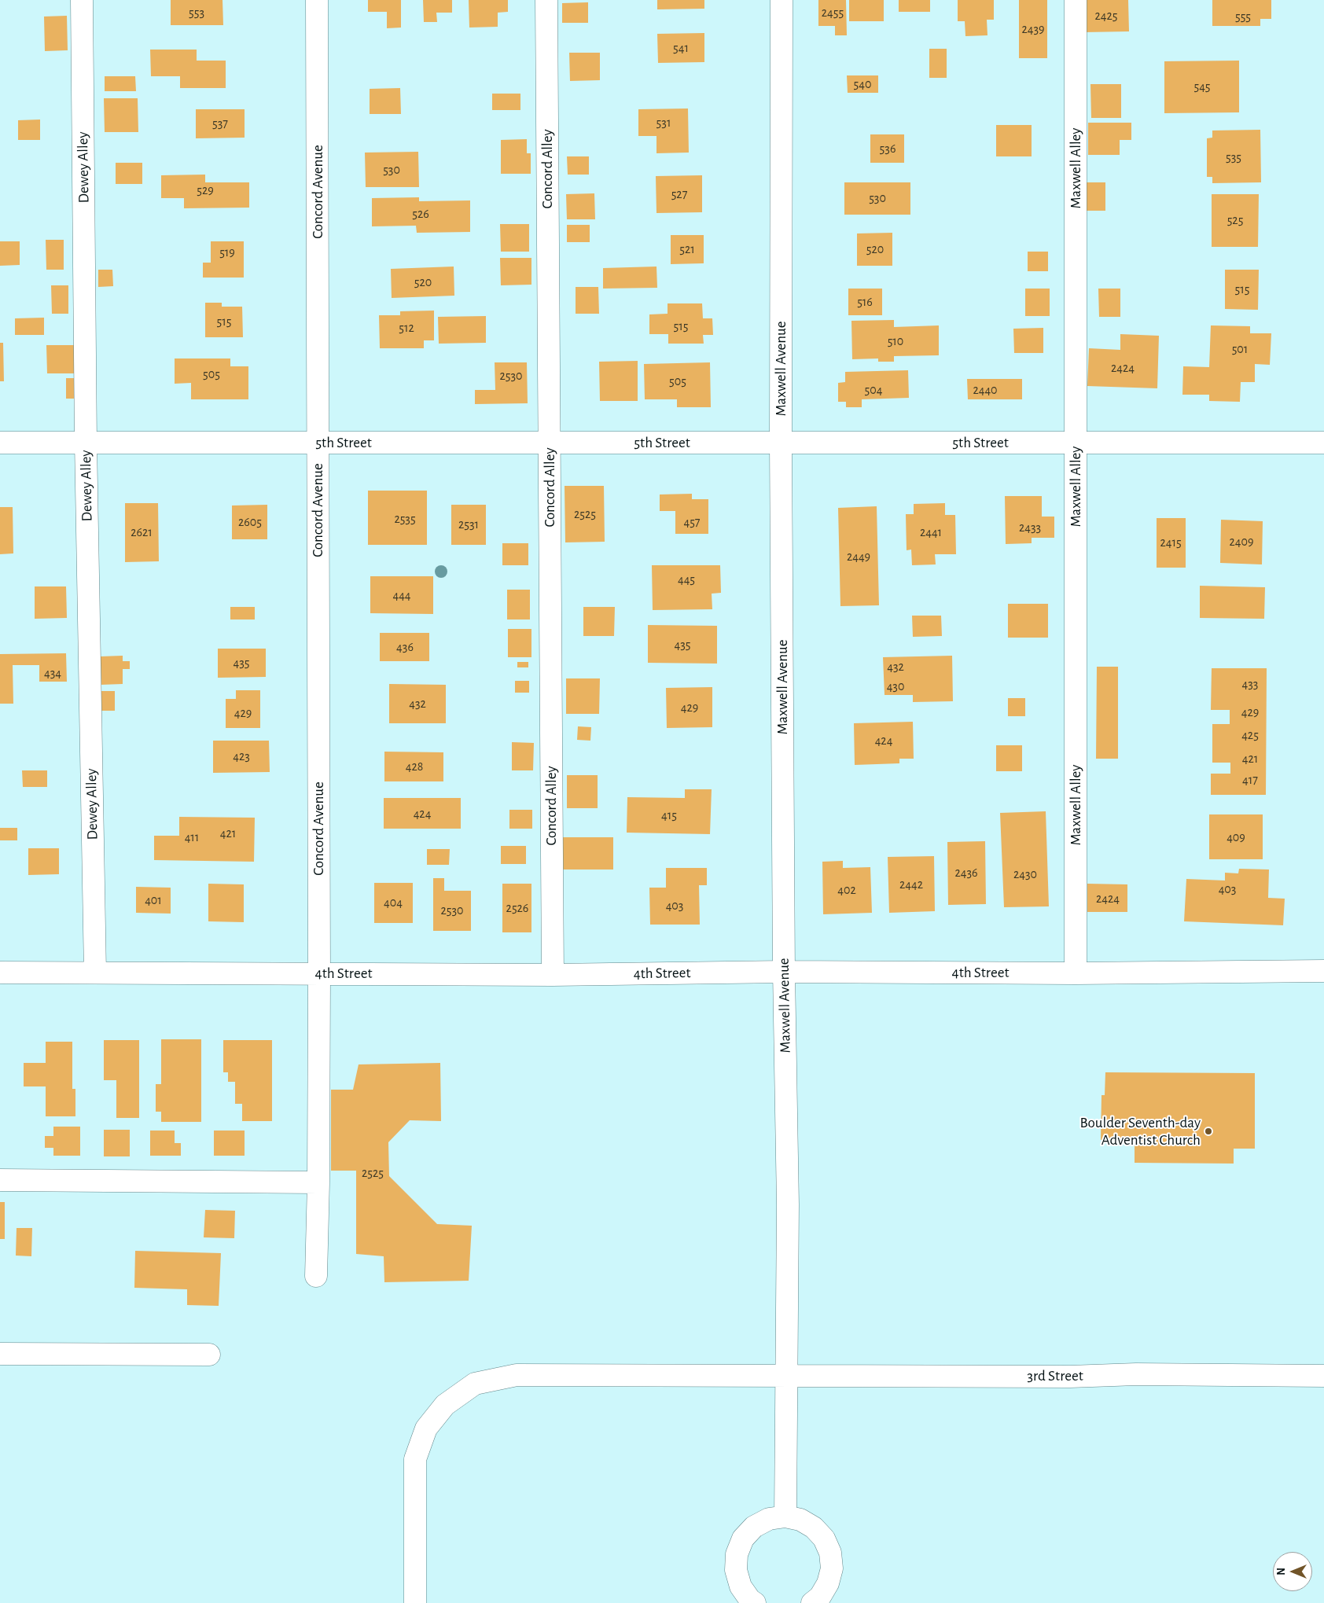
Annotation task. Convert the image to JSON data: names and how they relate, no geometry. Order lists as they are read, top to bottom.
{
  "streets": {
    "street": [
      "Dewey Alley",
      "Maxwell Alley",
      "Concord Alley",
      "Concord Avenue",
      "Maxwell Avenue",
      "5th Street",
      "4th Street",
      "3rd Street"
    ]
  },
  "crossings": [
    ["Dewey Alley", "5th Street"],
    ["Dewey Alley", "4th Street"],
    ["Maxwell Alley", "5th Street"],
    ["Maxwell Alley", "4th Street"],
    ["Concord Alley", "5th Street"],
    ["Concord Alley", "4th Street"],
    ["Concord Avenue", "5th Street"],
    ["Concord Avenue", "4th Street"],
    ["Maxwell Avenue", "5th Street"],
    ["Maxwell Avenue", "4th Street"],
    ["Maxwell Avenue", "3rd Street"]
  ],
  "places": ["Boulder Seventh-day Adventist Church"],
  "house_numbers": [
    "553",
    "2455",
    "2425",
    "555",
    "2439",
    "541",
    "540",
    "545",
    "531",
    "537",
    "536",
    "535",
    "530",
    "529",
    "527",
    "530",
    "526",
    "525",
    "521",
    "520",
    "519",
    "520",
    "515",
    "516",
    "515",
    "515",
    "512",
    "510",
    "501",
    "2424",
    "505",
    "2530",
    "505",
    "504",
    "2440",
    "2525",
    "2535",
    "2605",
    "457",
    "2531",
    "2433",
    "2621",
    "2441",
    "2409",
    "2415",
    "2449",
    "445",
    "444",
    "435",
    "436",
    "435",
    "432",
    "434",
    "433",
    "430",
    "432",
    "429",
    "429",
    "429",
    "425",
    "424",
    "423",
    "421",
    "428",
    "417",
    "424",
    "415",
    "421",
    "411",
    "409",
    "2436",
    "2430",
    "2442",
    "403",
    "402",
    "2424",
    "401",
    "404",
    "403",
    "2526",
    "2530",
    "2525"
  ],
  "north": "left"
}
